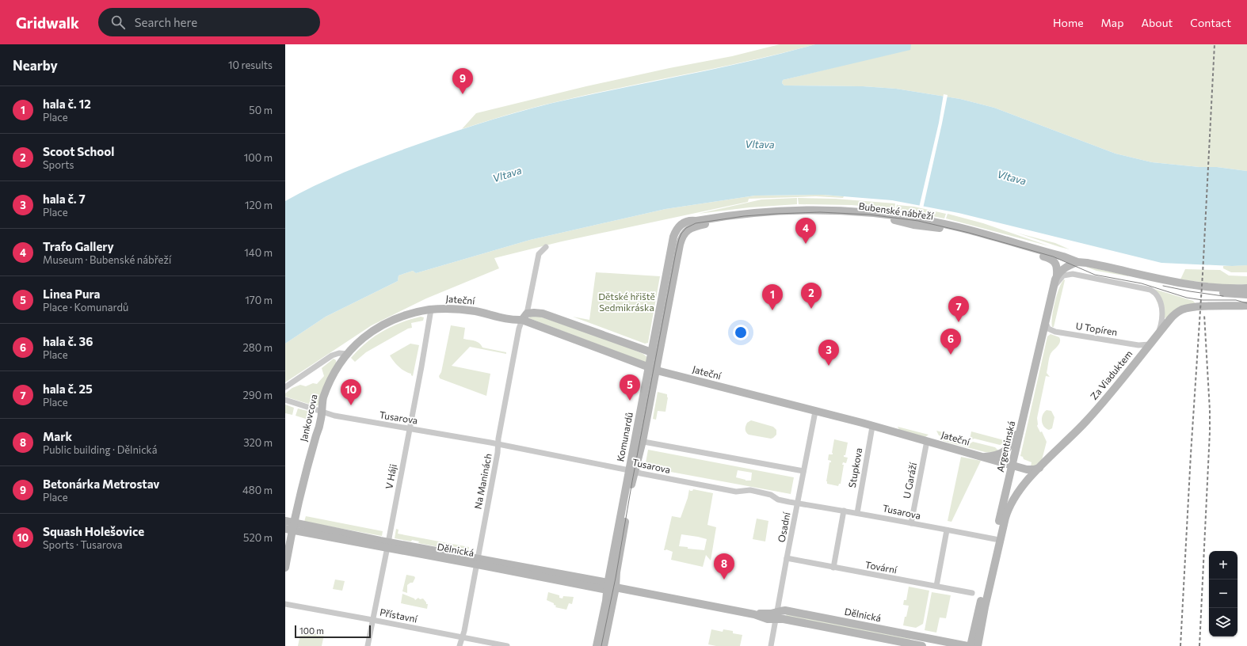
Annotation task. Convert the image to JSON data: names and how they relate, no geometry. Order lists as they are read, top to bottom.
{
  "streets": {
    "street": [
      "Bubenské nábřeží",
      "Jateční",
      "U Topíren",
      "Za Viaduktem",
      "Jankovcova",
      "Tusarova",
      "Komunardů",
      "Argentinská",
      "Stupkova",
      "V Háji",
      "U Garáží",
      "Na Maninách",
      "Osadní",
      "Dělnická",
      "Tovární",
      "Přístavní"
    ]
  },
  "crossings": [
    ["Bubenské nábřeží", "Komunardů"],
    ["Bubenské nábřeží", "Argentinská"],
    ["Jateční", "Za Viaduktem"],
    ["Jateční", "Jankovcova"],
    ["Jateční", "Komunardů"],
    ["Jateční", "Argentinská"],
    ["Jateční", "Stupkova"],
    ["Jateční", "V Háji"],
    ["Jateční", "U Garáží"],
    ["Jateční", "Na Maninách"],
    ["Jateční", "Osadní"],
    ["U Topíren", "Za Viaduktem"],
    ["U Topíren", "Argentinská"],
    ["Jankovcova", "Tusarova"],
    ["Jankovcova", "V Háji"],
    ["Jankovcova", "Dělnická"],
    ["Tusarova", "Komunardů"],
    ["Tusarova", "Argentinská"],
    ["Tusarova", "Stupkova"],
    ["Tusarova", "V Háji"],
    ["Tusarova", "U Garáží"],
    ["Tusarova", "Na Maninách"],
    ["Tusarova", "Osadní"],
    ["Komunardů", "Dělnická"],
    ["V Háji", "Dělnická"],
    ["V Háji", "Přístavní"],
    ["Na Maninách", "Dělnická"],
    ["Na Maninách", "Přístavní"],
    ["Osadní", "Dělnická"],
    ["Osadní", "Tovární"]
  ],
  "water": ["Vltava"],
  "parks": ["Dětské hřiště Sedmikráska"],
  "scale_bar": "100 m",
  "page": {
    "header": "Gridwalk",
    "search": "Search here",
    "nav": [
      "Home",
      "Map",
      "About",
      "Contact"
    ],
    "heading": ["Nearby", "10 results"],
    "pins": [
      "9",
      "4",
      "2",
      "1",
      "7",
      "6",
      "3",
      "5",
      "10",
      "8"
    ],
    "list": [
      {
        "mark": "1",
        "name": "hala č. 12",
        "note": "Place",
        "value": "50 m"
      },
      {
        "mark": "2",
        "name": "Scoot School",
        "note": "Sports",
        "value": "100 m"
      },
      {
        "mark": "3",
        "name": "hala č. 7",
        "note": "Place",
        "value": "120 m"
      },
      {
        "mark": "4",
        "name": "Trafo Gallery",
        "note": "Museum · Bubenské nábřeží",
        "value": "140 m"
      },
      {
        "mark": "5",
        "name": "Linea Pura",
        "note": "Place · Komunardů",
        "value": "170 m"
      },
      {
        "mark": "6",
        "name": "hala č. 36",
        "note": "Place",
        "value": "280 m"
      },
      {
        "mark": "7",
        "name": "hala č. 25",
        "note": "Place",
        "value": "290 m"
      },
      {
        "mark": "8",
        "name": "Mark",
        "note": "Public building · Dělnická",
        "value": "320 m"
      },
      {
        "mark": "9",
        "name": "Betonárka Metrostav",
        "note": "Place",
        "value": "480 m"
      },
      {
        "mark": "10",
        "name": "Squash Holešovice",
        "note": "Sports · Tusarova",
        "value": "520 m"
      }
    ],
    "map_buttons": ["+", "−"],
    "scale": "100 m"
  }
}
